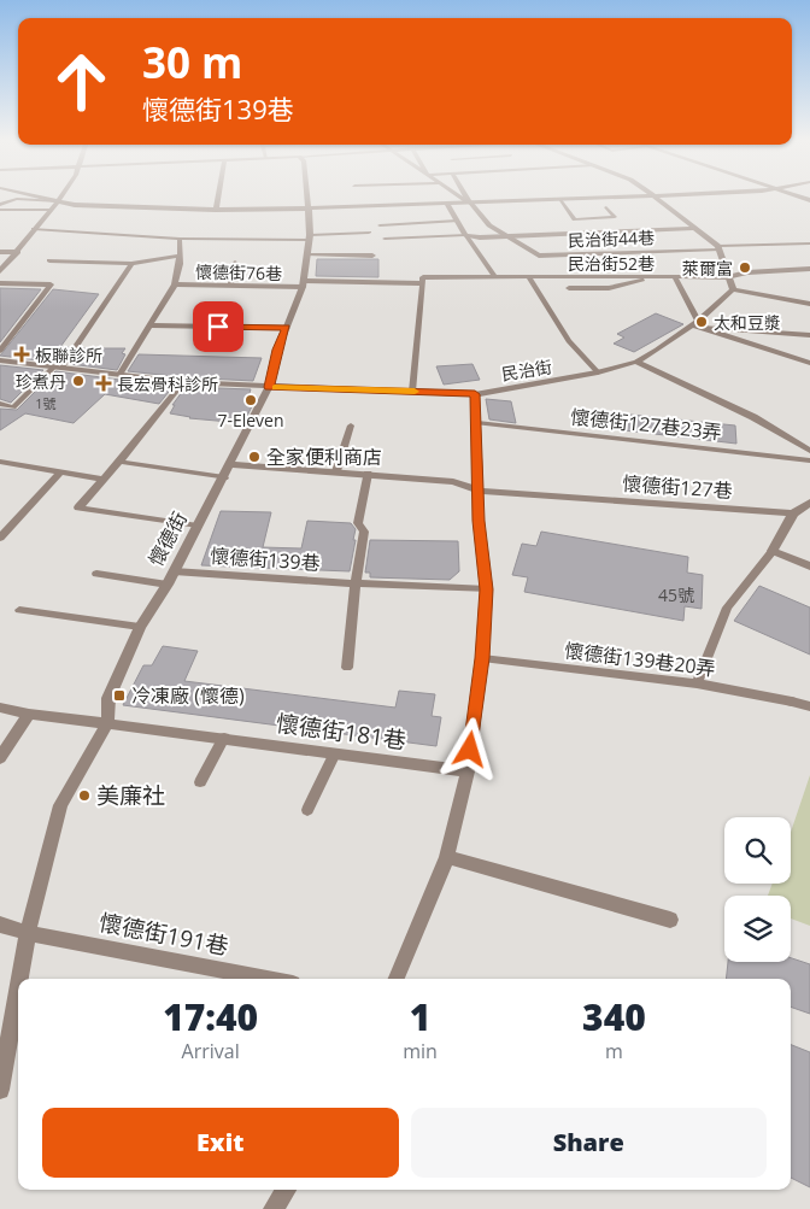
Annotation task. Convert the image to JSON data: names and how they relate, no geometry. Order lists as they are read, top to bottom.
{
  "streets": {
    "street": [
      "民治街",
      "懷德街127巷",
      "懷德街",
      "懷德街181巷",
      "懷德街191巷"
    ],
    "lane": [
      "民治街44巷",
      "民治街52巷",
      "懷德街76巷",
      "懷德街127巷23弄",
      "懷德街139巷",
      "懷德街139巷20弄"
    ]
  },
  "crossings": [
    ["民治街52巷", "懷德街76巷"],
    ["民治街52巷", "懷德街"],
    ["懷德街76巷", "懷德街"],
    ["民治街", "懷德街"],
    ["懷德街127巷", "懷德街"],
    ["懷德街", "懷德街139巷"],
    ["懷德街", "懷德街181巷"],
    ["懷德街", "懷德街191巷"]
  ],
  "places": {
    "other": [
      "萊爾富",
      "太和豆漿",
      "珍煮丹",
      "7-Eleven",
      "全家便利商店",
      "美廉社"
    ],
    "health": ["板聯診所", "長宏骨科診所"],
    "transit": ["冷凍廠 (懷德)"]
  },
  "house_numbers": ["1號", "45號"],
  "page": {
    "turn": ["30 m", "懷德街139巷"],
    "eta": [
      "17:40",
      "Arrival",
      "1",
      "min",
      "340",
      "m"
    ],
    "buttons": ["Exit", "Share"]
  }
}
